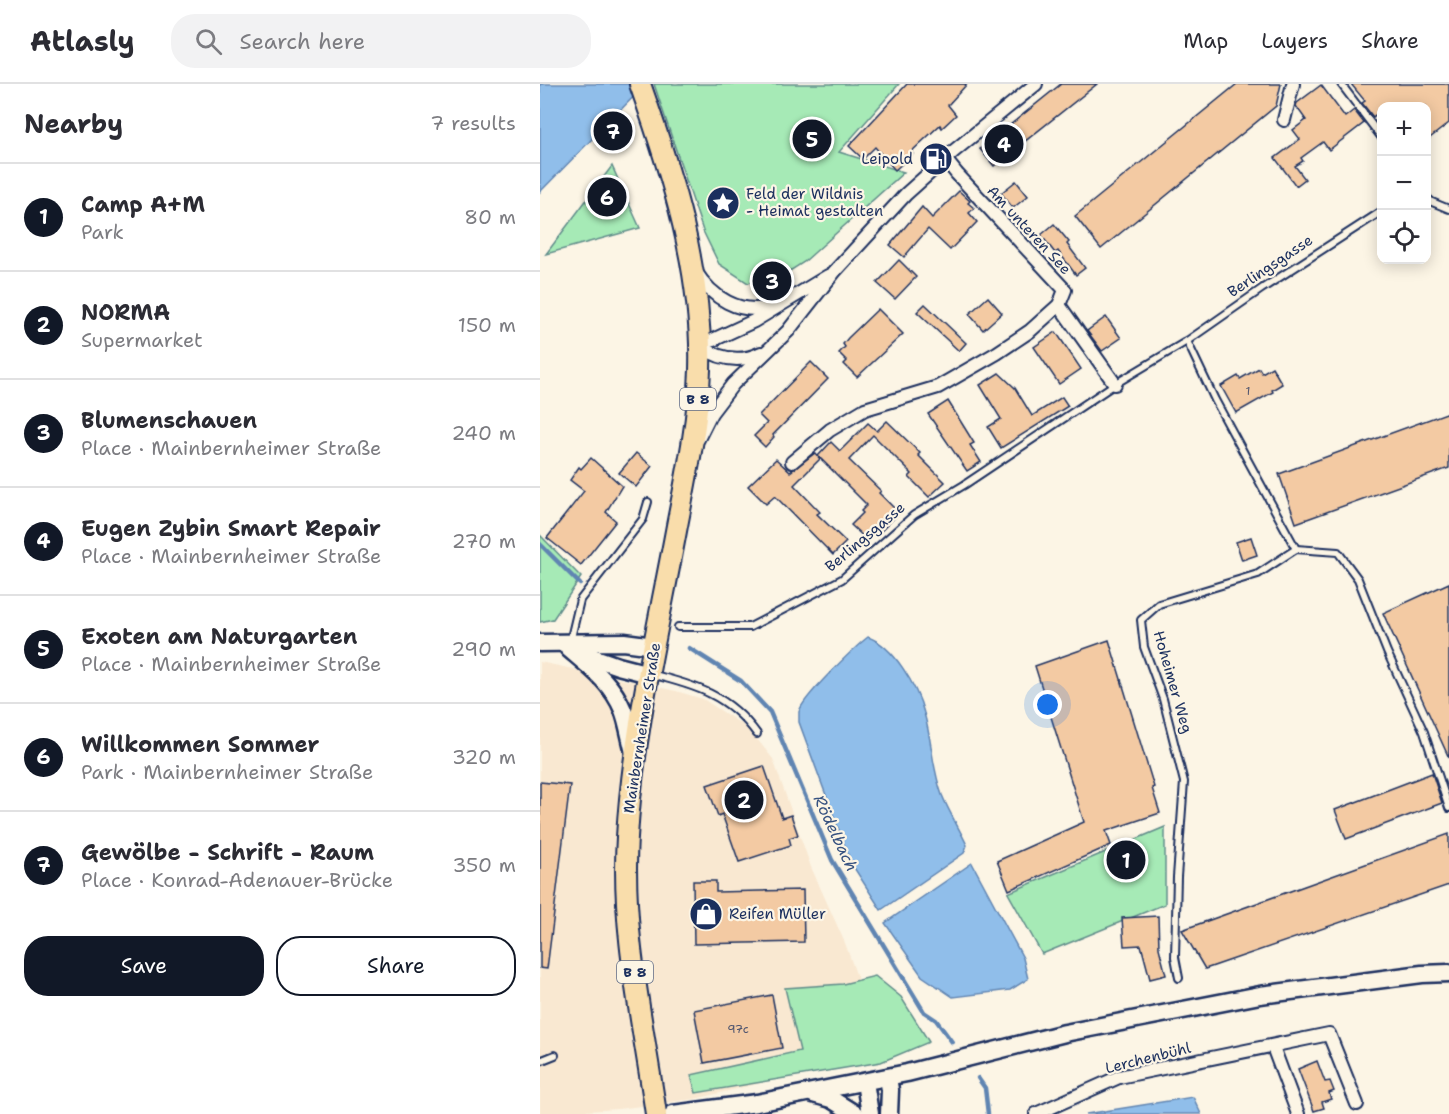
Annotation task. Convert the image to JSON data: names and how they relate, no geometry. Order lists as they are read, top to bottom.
{
  "streets": {
    "main road": ["B 8", "Mainbernheimer Straße"],
    "street": ["Am unteren See", "Lerchenbühl"],
    "lane": ["Berlingsgasse", "Hoheimer Weg"]
  },
  "crossings": [
    ["Am unteren See", "Mainbernheimer Straße"]
  ],
  "water": ["Rödelbach"],
  "places": {
    "fuel station": ["Leipold"],
    "place": ["Feld der Wildnis - Heimat gestalten"],
    "shop": ["Reifen Müller"]
  },
  "house_numbers": ["1", "97c"],
  "page": {
    "header": "Atlasly",
    "search": "Search here",
    "nav": ["Map", "Layers", "Share"],
    "heading": ["Nearby", "7 results"],
    "map_buttons": ["+", "−"],
    "pins": [
      "7",
      "5",
      "4",
      "6",
      "3",
      "2",
      "1"
    ],
    "list": [
      {
        "mark": "1",
        "name": "Camp A+M",
        "note": "Park",
        "value": "80 m"
      },
      {
        "mark": "2",
        "name": "NORMA",
        "note": "Supermarket",
        "value": "150 m"
      },
      {
        "mark": "3",
        "name": "Blumenschauen",
        "note": "Place · Mainbernheimer Straße",
        "value": "240 m"
      },
      {
        "mark": "4",
        "name": "Eugen Zybin Smart Repair",
        "note": "Place · Mainbernheimer Straße",
        "value": "270 m"
      },
      {
        "mark": "5",
        "name": "Exoten am Naturgarten",
        "note": "Place · Mainbernheimer Straße",
        "value": "290 m"
      },
      {
        "mark": "6",
        "name": "Willkommen Sommer",
        "note": "Park · Mainbernheimer Straße",
        "value": "320 m"
      },
      {
        "mark": "7",
        "name": "Gewölbe - Schrift - Raum",
        "note": "Place · Konrad-Adenauer-Brücke",
        "value": "350 m"
      }
    ],
    "buttons": ["Save", "Share"]
  }
}
